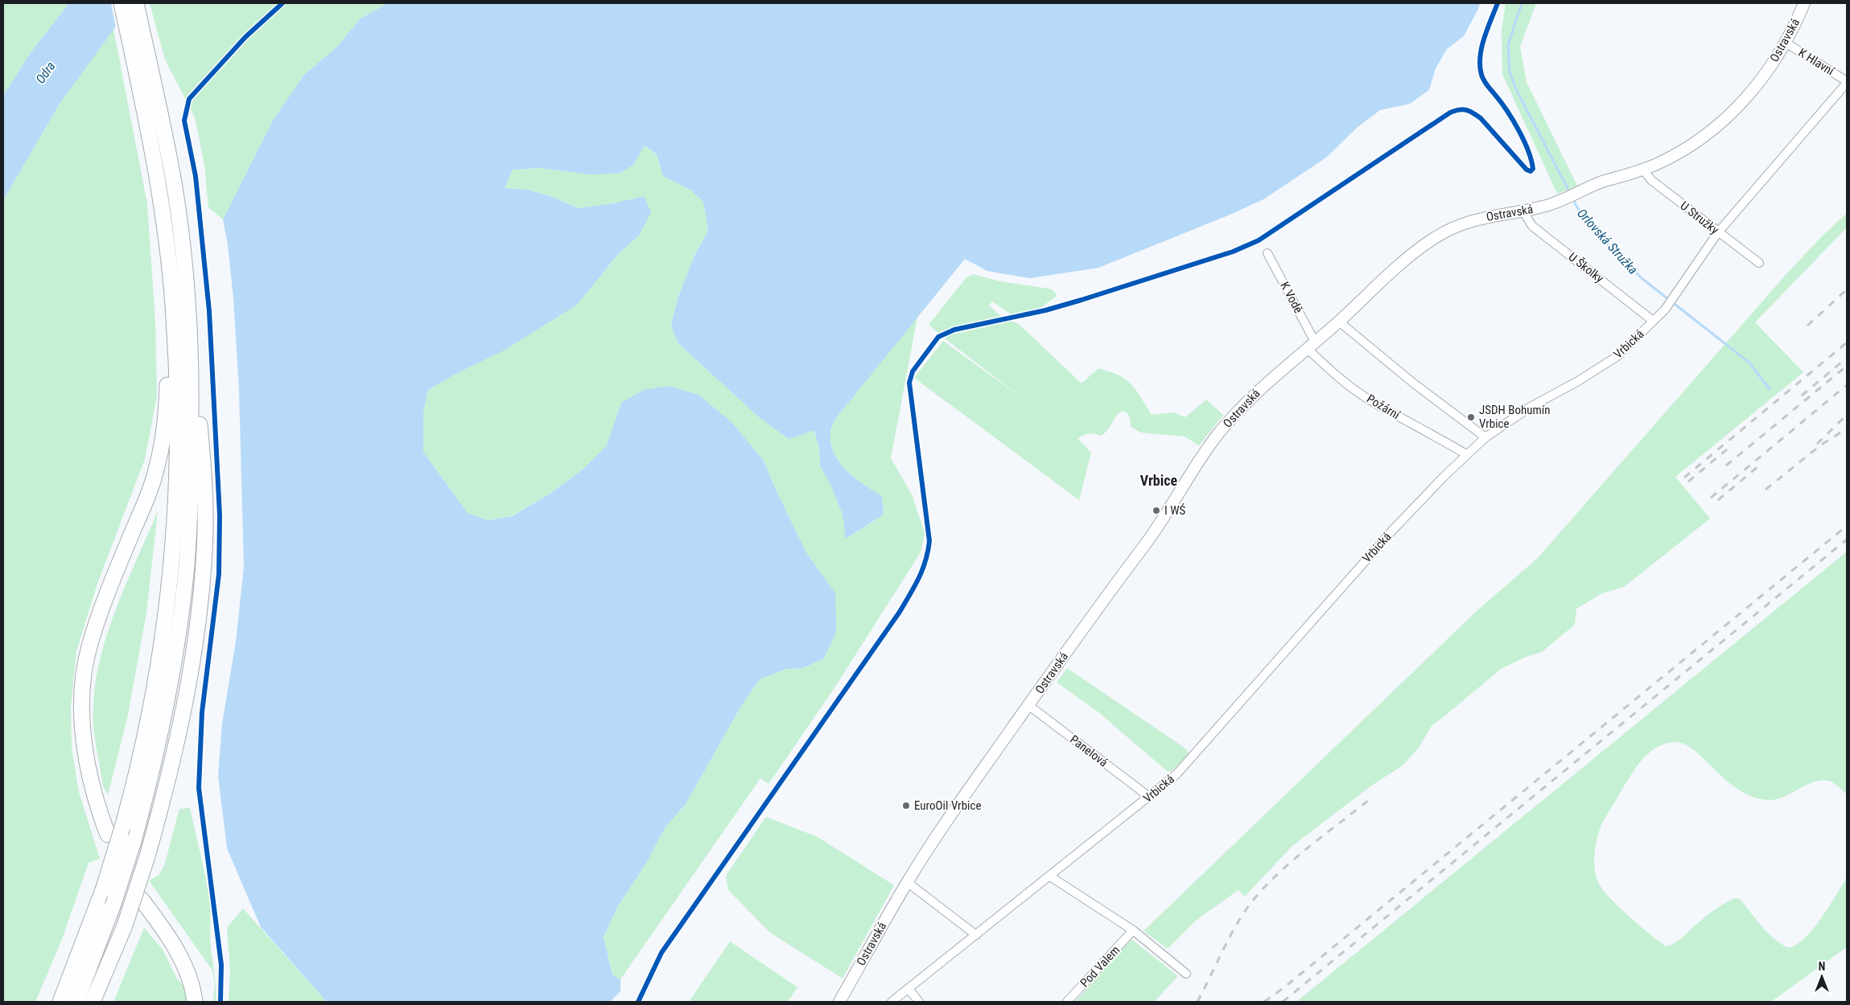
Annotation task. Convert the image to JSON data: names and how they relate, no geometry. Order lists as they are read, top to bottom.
{
  "streets": {
    "main road": ["Ostravská"],
    "street": [
      "K Hlavní",
      "U Stružky",
      "U Školky",
      "K Vodě",
      "Vrbická",
      "Požární",
      "Panelová",
      "Pod Valem"
    ]
  },
  "crossings": [
    ["Ostravská", "K Hlavní"],
    ["Ostravská", "U Stružky"],
    ["Ostravská", "U Školky"],
    ["Ostravská", "K Vodě"],
    ["Ostravská", "Požární"],
    ["Ostravská", "Panelová"],
    ["K Hlavní", "Vrbická"],
    ["U Stružky", "Vrbická"],
    ["U Školky", "Vrbická"],
    ["K Vodě", "Požární"],
    ["Vrbická", "Požární"],
    ["Vrbická", "Panelová"]
  ],
  "districts": ["Vrbice"],
  "water": ["Odra", "Orlovská Stružka"],
  "places": ["JSDH Bohumín Vrbice", "I WŚ", "EuroOil Vrbice"],
  "north": "top"
}
